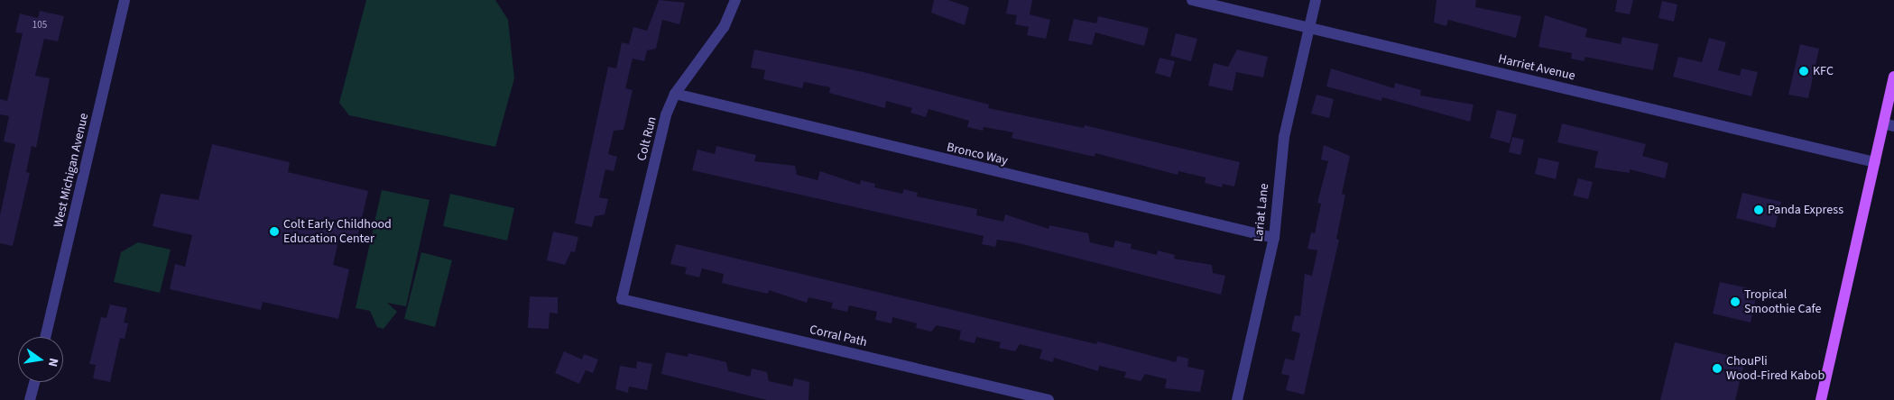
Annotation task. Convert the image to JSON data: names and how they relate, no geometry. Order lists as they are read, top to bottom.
{
  "streets": {
    "street": [
      "Harriet Avenue",
      "Colt Run",
      "Bronco Way",
      "West Michigan Avenue",
      "Lariat Lane",
      "Corral Path"
    ]
  },
  "crossings": [
    ["Harriet Avenue", "Lariat Lane"],
    ["Colt Run", "Bronco Way"],
    ["Colt Run", "Corral Path"],
    ["Bronco Way", "Lariat Lane"]
  ],
  "places": [
    "KFC",
    "Panda Express",
    "Colt Early Childhood Education Center",
    "Tropical Smoothie Cafe",
    "ChouPli Wood-Fired Kabob"
  ],
  "house_numbers": ["105"],
  "north": "right"
}
